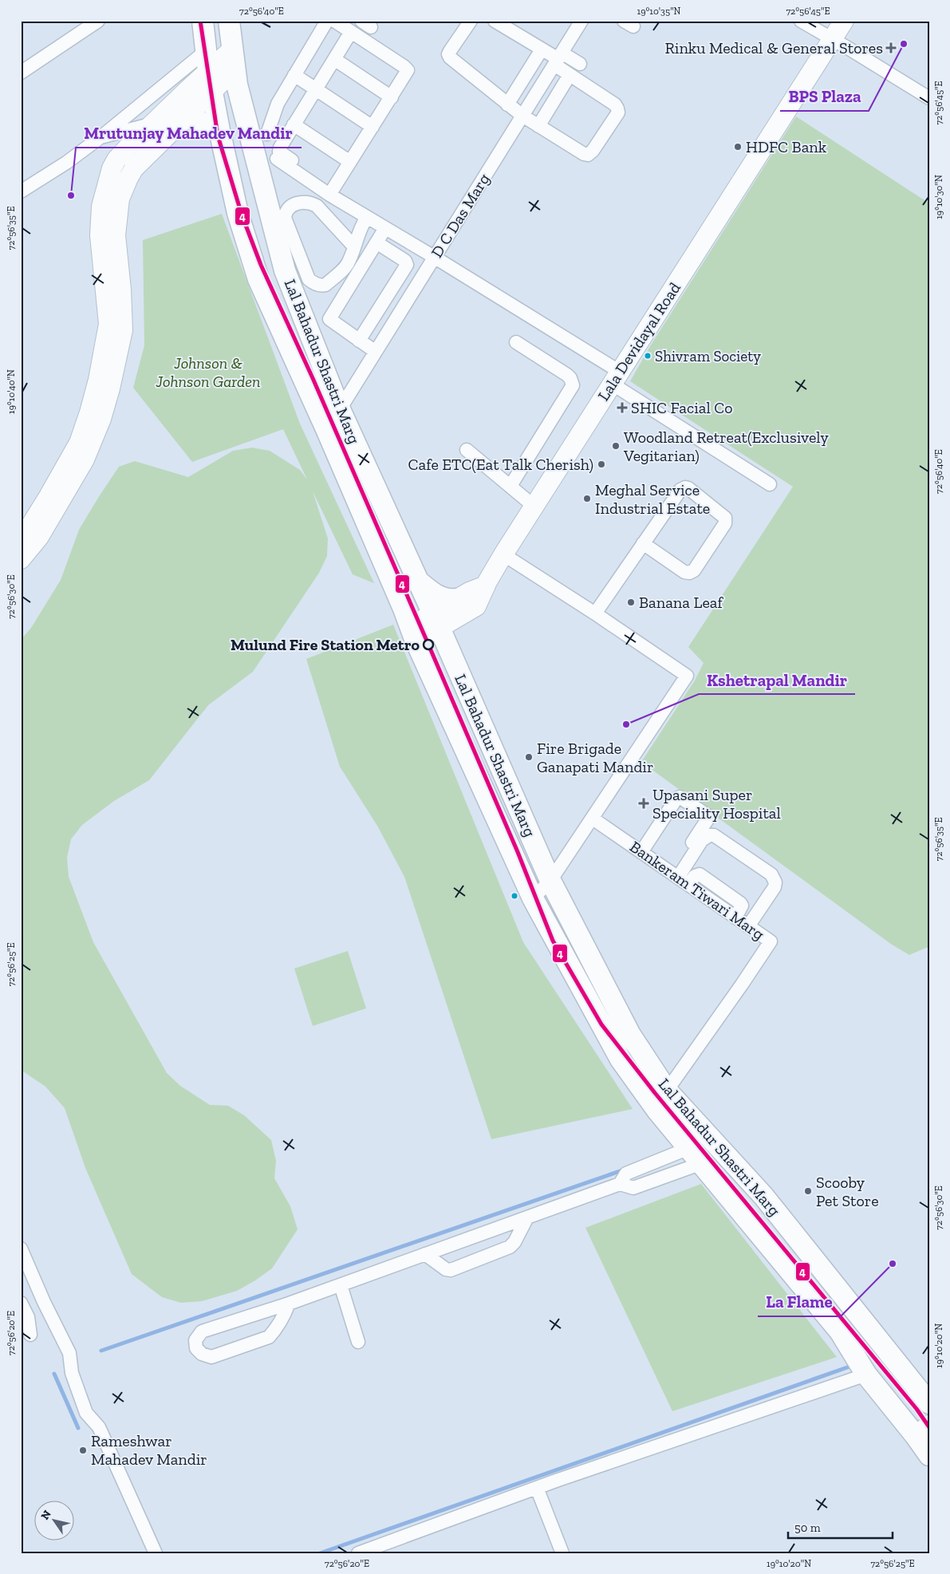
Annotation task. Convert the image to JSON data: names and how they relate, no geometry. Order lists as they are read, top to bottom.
{
  "streets": {
    "main road": ["Lal Bahadur Shastri Marg"],
    "street": ["D C Das Marg", "Lala Devidayal Road", "Bankeram Tiwari Marg"]
  },
  "crossings": [
    ["D C Das Marg", "Lal Bahadur Shastri Marg"],
    ["Lala Devidayal Road", "Lal Bahadur Shastri Marg"],
    ["Lal Bahadur Shastri Marg", "Bankeram Tiwari Marg"]
  ],
  "parks": ["Johnson & Johnson Garden"],
  "places": {
    "other": [
      "BPS Plaza",
      "HDFC Bank",
      "Mrutunjay Mahadev Mandir",
      "Shivram Society",
      "Woodland Retreat(Exclusively Vegitarian)",
      "Cafe ETC(Eat Talk Cherish)",
      "Meghal Service Industrial Estate",
      "Banana Leaf",
      "Mulund Fire Station Metro",
      "Kshetrapal Mandir",
      "Fire Brigade Ganapati Mandir",
      "Scooby Pet Store",
      "La Flame",
      "Rameshwar Mahadev Mandir"
    ],
    "health": ["Rinku Medical & General Stores", "SHIC Facial Co", "Upasani Super Speciality Hospital"]
  },
  "lines": ["transit line 4"],
  "scale_bar": "50 m",
  "north": "top left",
  "coordinates": [
    "72°56'40\"E",
    "19°10'35\"N",
    "72°56'45\"E",
    "19°10'30\"N",
    "72°56'35\"E",
    "19°10'40\"N",
    "72°56'30\"E",
    "72°56'25\"E",
    "72°56'20\"E",
    "19°10'20\"N"
  ]
}
